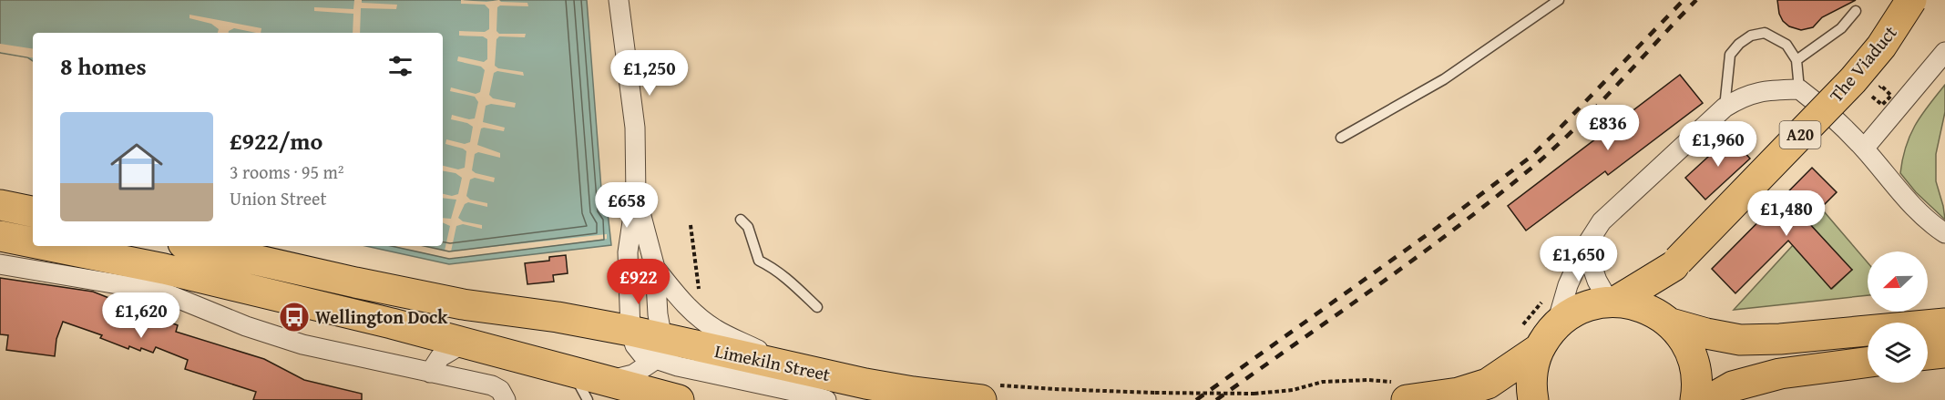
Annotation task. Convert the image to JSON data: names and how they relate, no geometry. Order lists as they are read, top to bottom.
{
  "streets": {
    "highway": ["The Viaduct", "A20", "Limekiln Street"]
  },
  "places": {
    "bus stop": ["Wellington Dock"]
  },
  "north": "left",
  "page": {
    "heading": "8 homes",
    "price": [
      "£1,250",
      "£836",
      "£1,960",
      "£658",
      "£1,480",
      "£1,650",
      "£922",
      "£1,620"
    ],
    "list": [
      {
        "name": "£922/mo",
        "note": "3 rooms · 95 m² · Union Street"
      }
    ]
  }
}
